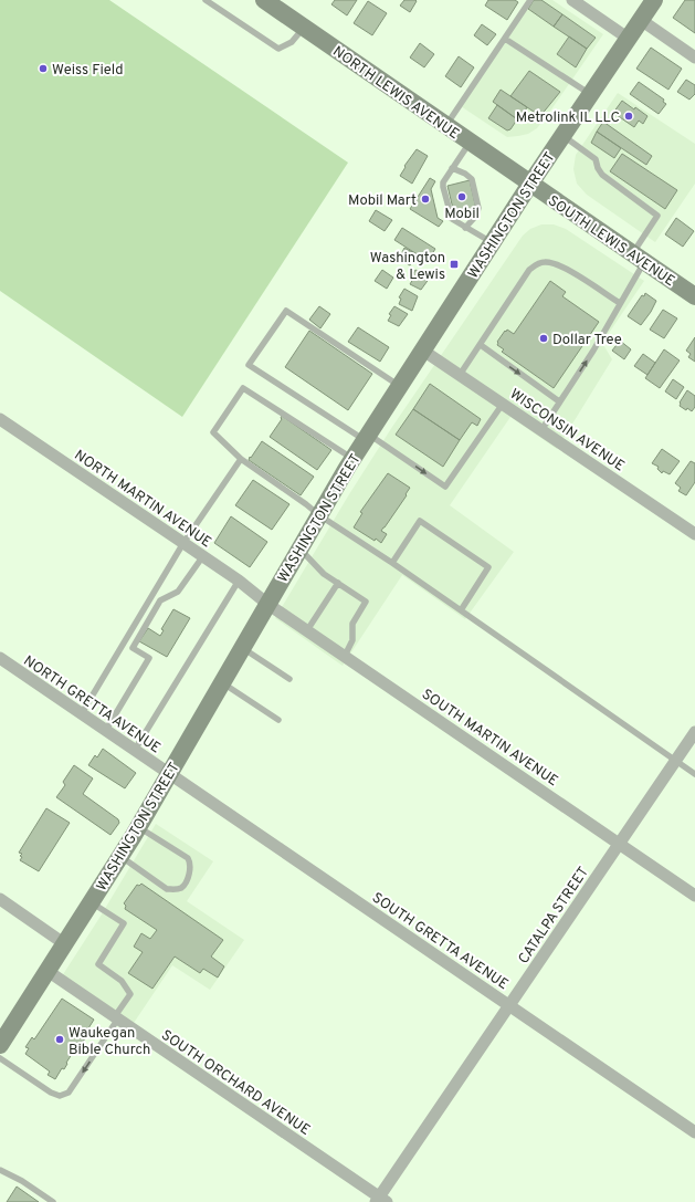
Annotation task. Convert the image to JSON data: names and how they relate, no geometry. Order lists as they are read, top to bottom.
{
  "streets": {
    "main road": ["NORTH LEWIS AVENUE", "WASHINGTON STREET", "SOUTH LEWIS AVENUE"],
    "street": [
      "WISCONSIN AVENUE",
      "NORTH MARTIN AVENUE",
      "NORTH GRETTA AVENUE",
      "SOUTH MARTIN AVENUE",
      "CATALPA STREET",
      "SOUTH GRETTA AVENUE",
      "SOUTH ORCHARD AVENUE"
    ]
  },
  "crossings": [
    ["NORTH LEWIS AVENUE", "WASHINGTON STREET"],
    ["NORTH LEWIS AVENUE", "SOUTH LEWIS AVENUE"],
    ["WASHINGTON STREET", "SOUTH LEWIS AVENUE"],
    ["WASHINGTON STREET", "WISCONSIN AVENUE"],
    ["WASHINGTON STREET", "NORTH MARTIN AVENUE"],
    ["WASHINGTON STREET", "NORTH GRETTA AVENUE"],
    ["WASHINGTON STREET", "SOUTH MARTIN AVENUE"],
    ["WASHINGTON STREET", "SOUTH GRETTA AVENUE"],
    ["WASHINGTON STREET", "SOUTH ORCHARD AVENUE"],
    ["NORTH MARTIN AVENUE", "SOUTH MARTIN AVENUE"],
    ["NORTH GRETTA AVENUE", "SOUTH GRETTA AVENUE"],
    ["SOUTH MARTIN AVENUE", "CATALPA STREET"],
    ["CATALPA STREET", "SOUTH GRETTA AVENUE"],
    ["CATALPA STREET", "SOUTH ORCHARD AVENUE"]
  ],
  "places": {
    "other": [
      "Weiss Field",
      "Metrolink IL LLC",
      "Mobil",
      "Mobil Mart",
      "Dollar Tree",
      "Waukegan Bible Church"
    ],
    "transit": ["Washington & Lewis"]
  }
}
